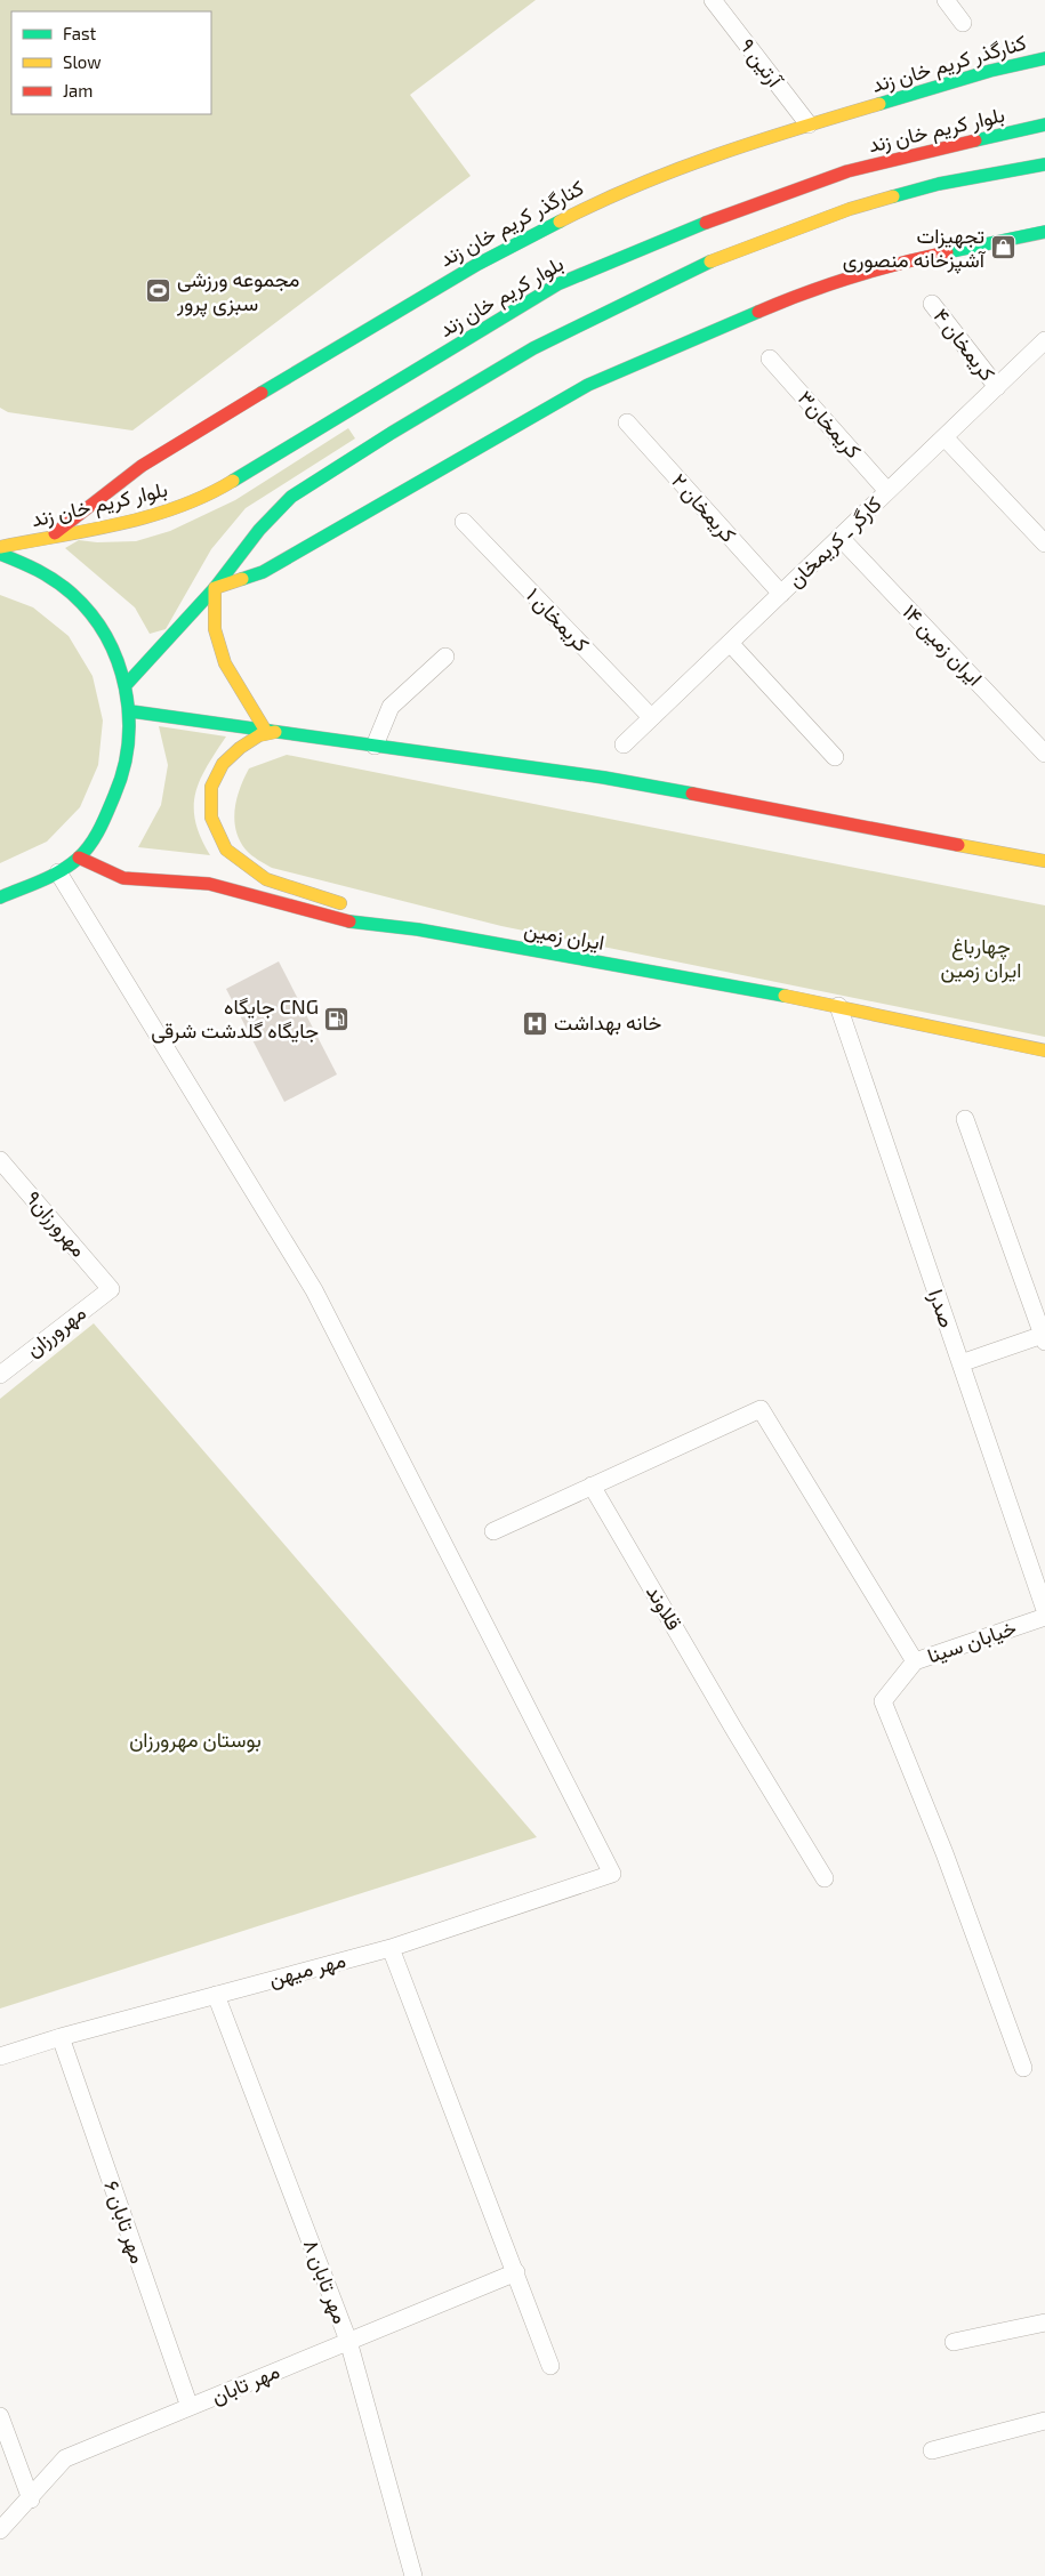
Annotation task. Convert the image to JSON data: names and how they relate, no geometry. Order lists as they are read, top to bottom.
{
  "streets": {
    "main road": ["کنارگذر کریم خان زند", "بلوار کریم خان زند", "ایران زمین"],
    "street": [
      "آرتین ۹",
      "کریمخان ۴",
      "کریمخان۳",
      "کریمخان ۲",
      "کارگر ـ کریمخان",
      "کریمخان ۱",
      "ایران زمین ۱۴",
      "مهرورزان۹",
      "صدرا",
      "مهرورزان",
      "قلاوند",
      "خیابان سینا",
      "مهر میهن",
      "مهر تابان ۶",
      "مهر تابان ۸",
      "مهر تابان"
    ]
  },
  "crossings": [
    ["آرتین ۹", "کنارگذر کریم خان زند"],
    ["کنارگذر کریم خان زند", "بلوار کریم خان زند"],
    ["کریمخان ۴", "کارگر ـ کریمخان"],
    ["کریمخان۳", "کارگر ـ کریمخان"],
    ["کریمخان ۲", "کارگر ـ کریمخان"],
    ["کارگر ـ کریمخان", "کریمخان ۱"],
    ["کارگر ـ کریمخان", "ایران زمین ۱۴"],
    ["ایران زمین", "صدرا"],
    ["مهرورزان۹", "مهرورزان"],
    ["مهر میهن", "مهر تابان ۶"],
    ["مهر میهن", "مهر تابان ۸"],
    ["مهر تابان ۶", "مهر تابان"],
    ["مهر تابان ۸", "مهر تابان"]
  ],
  "parks": ["چهارباغ ایران زمین", "بوستان مهرورزان"],
  "places": {
    "shop": ["تجهیزات آشپزخانه منصوری"],
    "sports": ["مجموعه ورزشی سبزی پرور"],
    "fuel station": ["جایگاه CNG جایگاه گلدشت شرقی"],
    "hospital": ["خانه بهداشت"]
  },
  "legend": ["Fast", "Slow", "Jam"]
}
